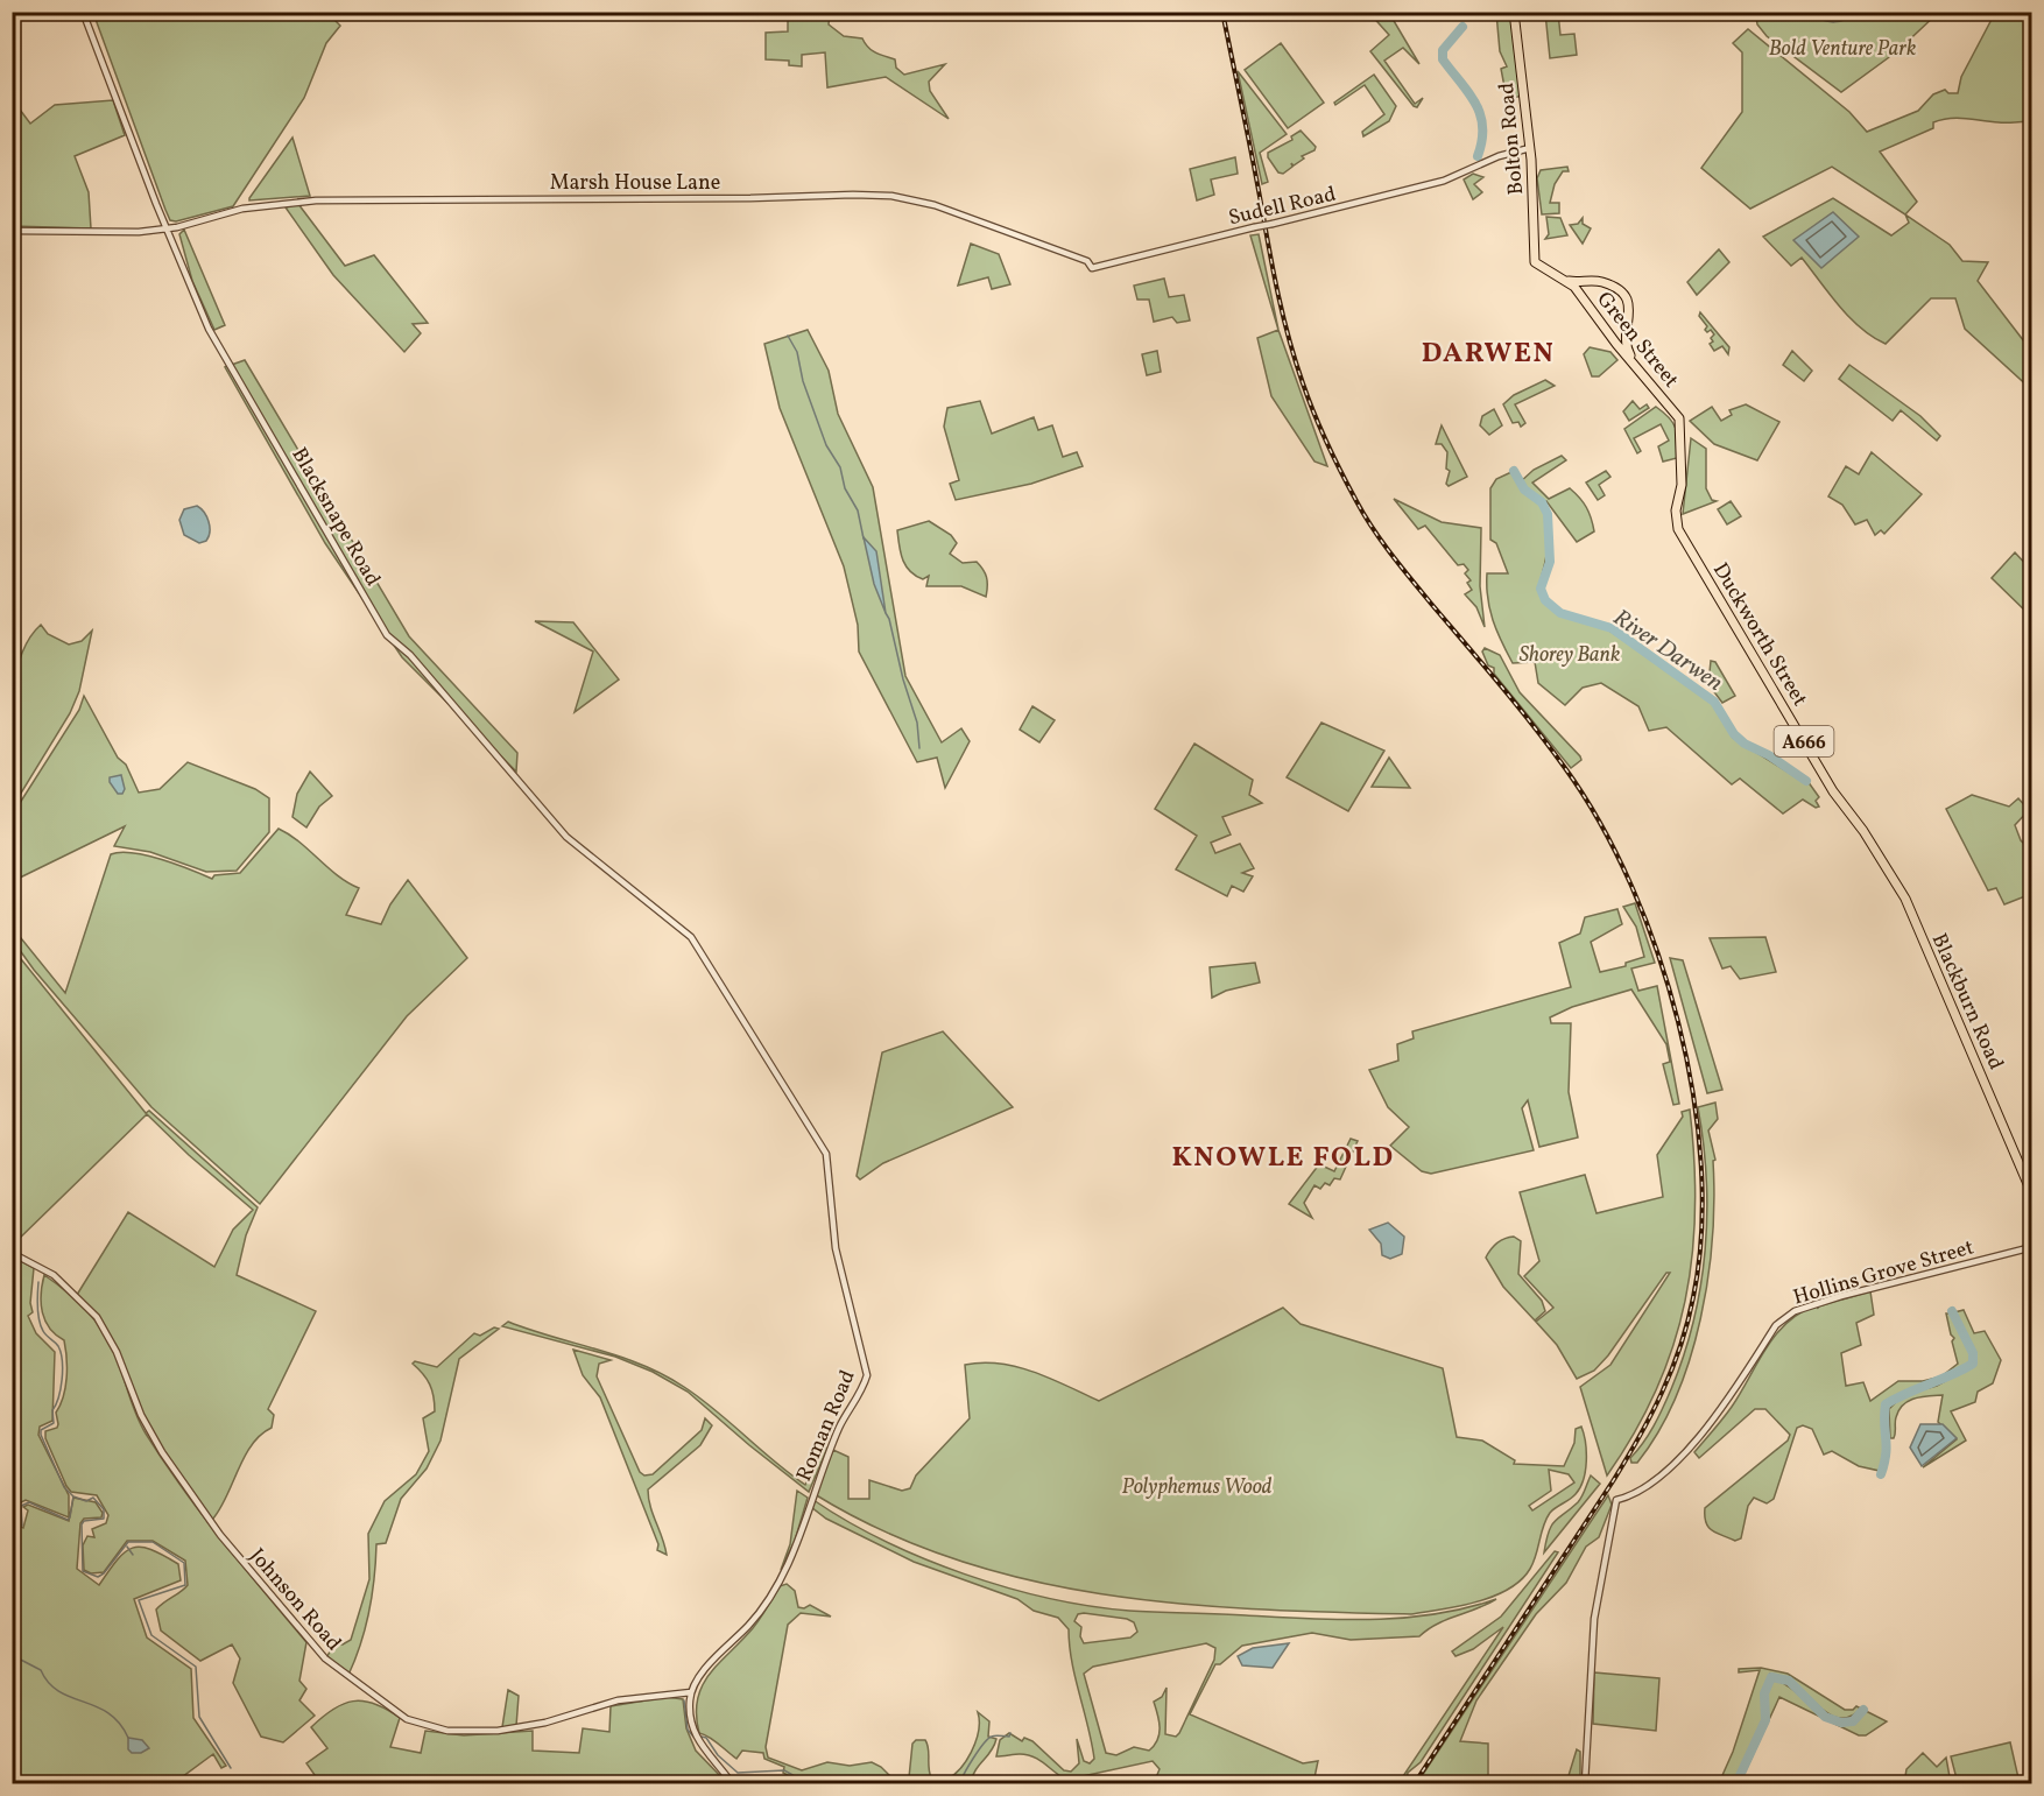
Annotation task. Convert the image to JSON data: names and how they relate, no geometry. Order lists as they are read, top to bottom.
{
  "streets": {
    "highway": [
      "Bolton Road",
      "Green Street",
      "Duckworth Street",
      "A666",
      "Blackburn Road"
    ],
    "street": [
      "Marsh House Lane",
      "Sudell Road",
      "Blacksnape Road",
      "Hollins Grove Street",
      "Roman Road",
      "Johnson Road"
    ]
  },
  "crossings": [
    ["Bolton Road", "Sudell Road"],
    ["Bolton Road", "Green Street"],
    ["Bolton Road", "A666"],
    ["Marsh House Lane", "Sudell Road"],
    ["Marsh House Lane", "Blacksnape Road"],
    ["Green Street", "Duckworth Street"],
    ["Green Street", "A666"],
    ["Blacksnape Road", "Roman Road"],
    ["Duckworth Street", "Blackburn Road"],
    ["Roman Road", "Johnson Road"]
  ],
  "districts": ["DARWEN", "KNOWLE FOLD"],
  "water": ["River Darwen"],
  "parks": ["Bold Venture Park", "Shorey Bank", "Polyphemus Wood"]
}
